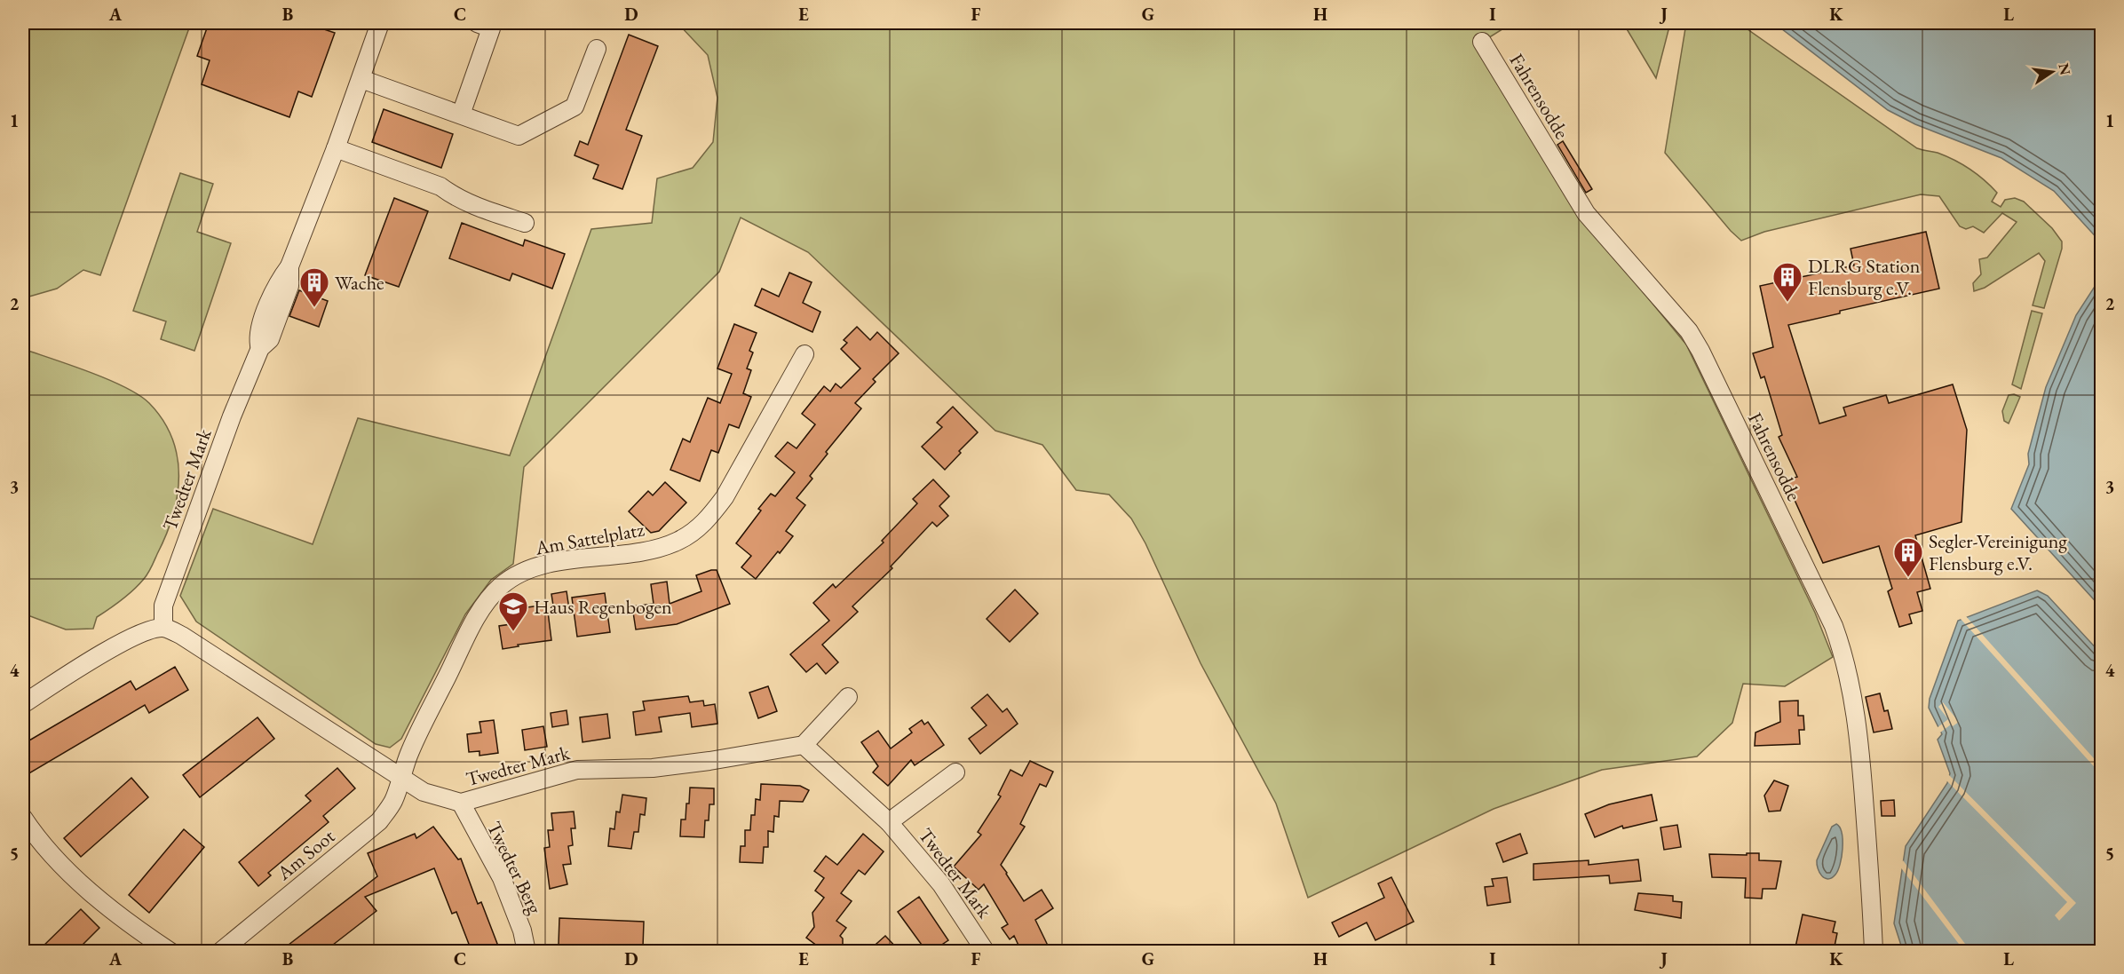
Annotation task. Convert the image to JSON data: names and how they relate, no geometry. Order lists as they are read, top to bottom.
{
  "streets": {
    "street": [
      "Fahrensodde",
      "Twedter Mark",
      "Am Sattelplatz",
      "Am Soot",
      "Twedter Berg"
    ]
  },
  "crossings": [
    ["Twedter Mark", "Am Sattelplatz"],
    ["Twedter Mark", "Am Soot"],
    ["Twedter Mark", "Twedter Berg"],
    ["Am Sattelplatz", "Am Soot"]
  ],
  "places": {
    "building": ["DLRG Station Flensburg e.V.", "Wache", "Segler-Vereinigung Flensburg e.V."],
    "school or university": ["Haus Regenbogen"]
  },
  "north": "right",
  "grid": {
    "columns": [
      "A",
      "B",
      "C",
      "D",
      "E",
      "F",
      "G",
      "H",
      "I",
      "J",
      "K",
      "L"
    ],
    "rows": [
      "1",
      "2",
      "3",
      "4",
      "5"
    ]
  }
}
